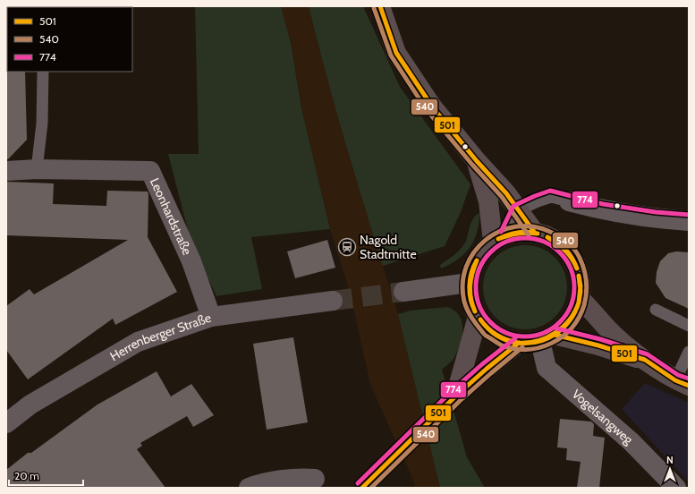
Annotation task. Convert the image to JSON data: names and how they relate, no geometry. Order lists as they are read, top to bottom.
{
  "streets": {
    "street": ["Leonhardstraße", "Herrenberger Straße", "Vogelsangweg"]
  },
  "crossings": [
    ["Leonhardstraße", "Herrenberger Straße"]
  ],
  "places": {
    "station": ["Nagold Stadtmitte"]
  },
  "lines": ["transit line 501", "transit line 540", "transit line 774"],
  "legend": ["501", "540", "774"],
  "scale_bar": "20 m",
  "north": "top"
}
